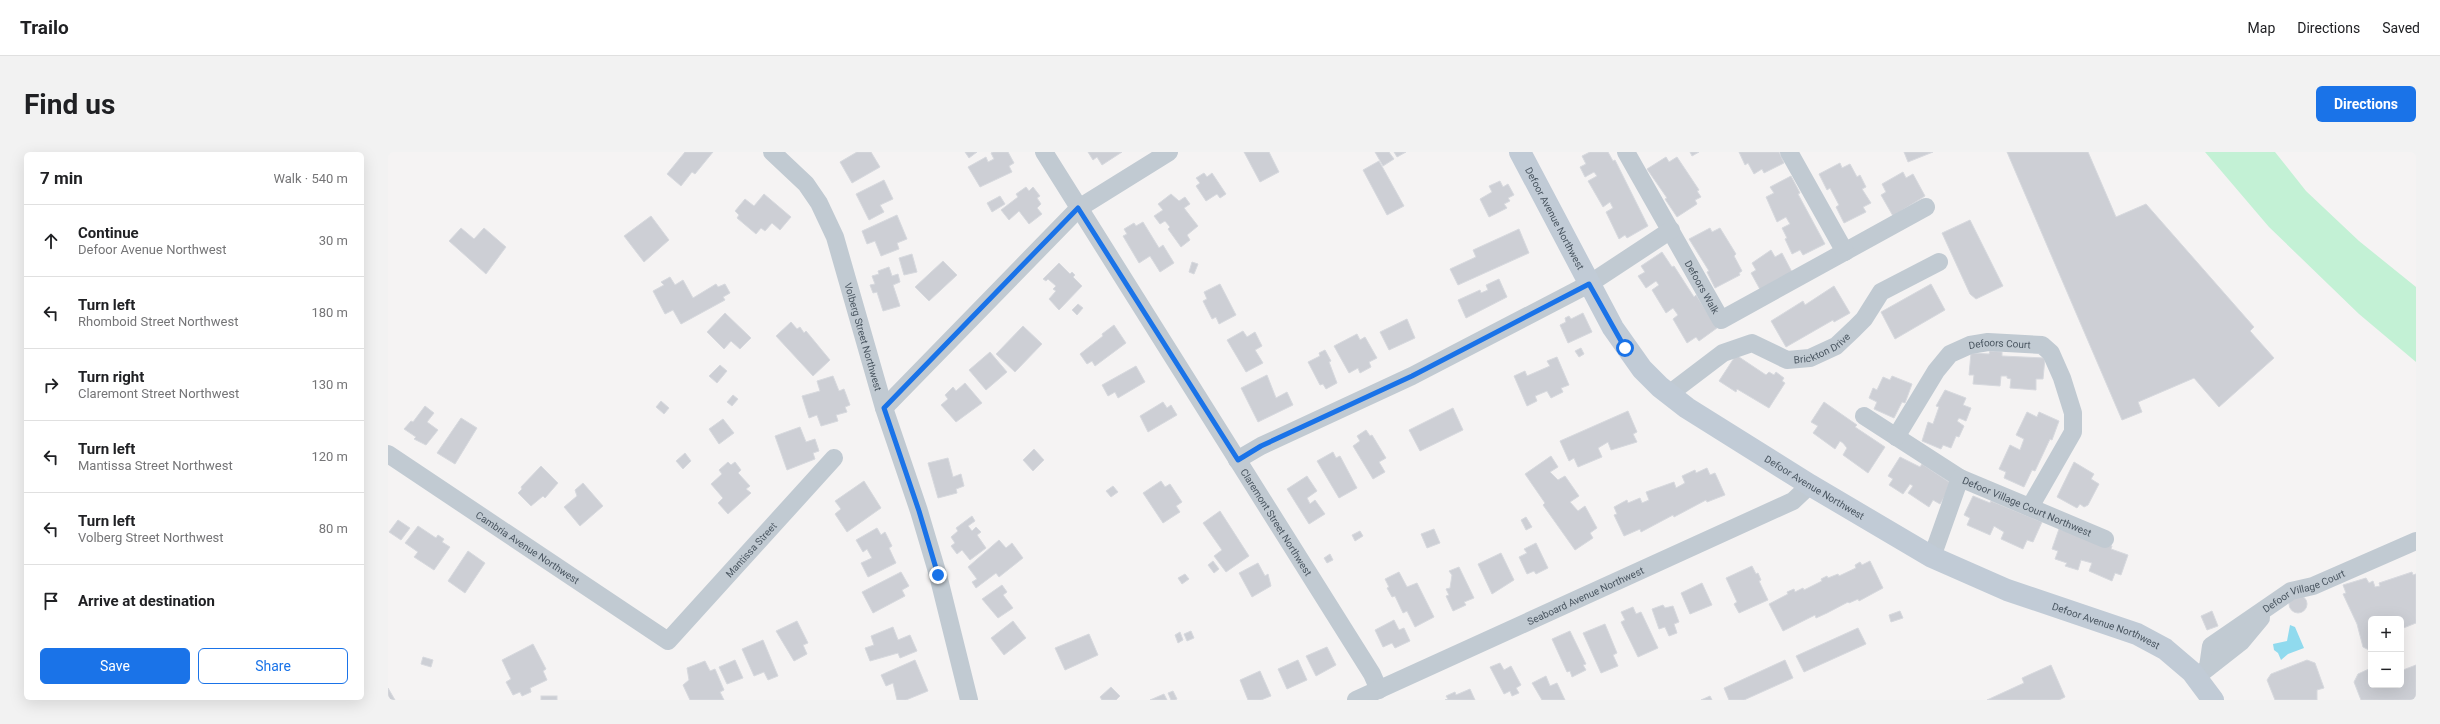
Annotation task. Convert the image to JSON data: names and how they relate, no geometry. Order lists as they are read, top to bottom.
{
  "streets": {
    "street": [
      "Defoor Avenue Northwest",
      "Defoors Walk",
      "Volberg Street Northwest",
      "Brickton Drive",
      "Defoors Court",
      "Defoor Village Court Northwest",
      "Claremont Street Northwest",
      "Cambria Avenue Northwest",
      "Mantissa Street",
      "Defoor Village Court",
      "Seaboard Avenue Northwest"
    ]
  },
  "crossings": [
    ["Defoor Avenue Northwest", "Brickton Drive"],
    ["Defoor Avenue Northwest", "Defoor Village Court Northwest"],
    ["Defoor Avenue Northwest", "Defoor Village Court"],
    ["Defoor Avenue Northwest", "Seaboard Avenue Northwest"],
    ["Defoors Court", "Defoor Village Court Northwest"],
    ["Claremont Street Northwest", "Seaboard Avenue Northwest"],
    ["Cambria Avenue Northwest", "Mantissa Street"]
  ],
  "page": {
    "header": "Trailo",
    "nav": ["Map", "Directions", "Saved"],
    "buttons": [
      "Directions",
      ["Save", "Share"]
    ],
    "title": "Find us",
    "heading": ["7 min", "Walk · 540 m"],
    "list": [
      ["Continue", "Defoor Avenue Northwest", "30 m"],
      ["Turn left", "Rhomboid Street Northwest", "180 m"],
      ["Turn right", "Claremont Street Northwest", "130 m"],
      ["Turn left", "Mantissa Street Northwest", "120 m"],
      ["Turn left", "Volberg Street Northwest", "80 m"],
      "Arrive at destination"
    ],
    "map_buttons": ["+", "−"]
  }
}
